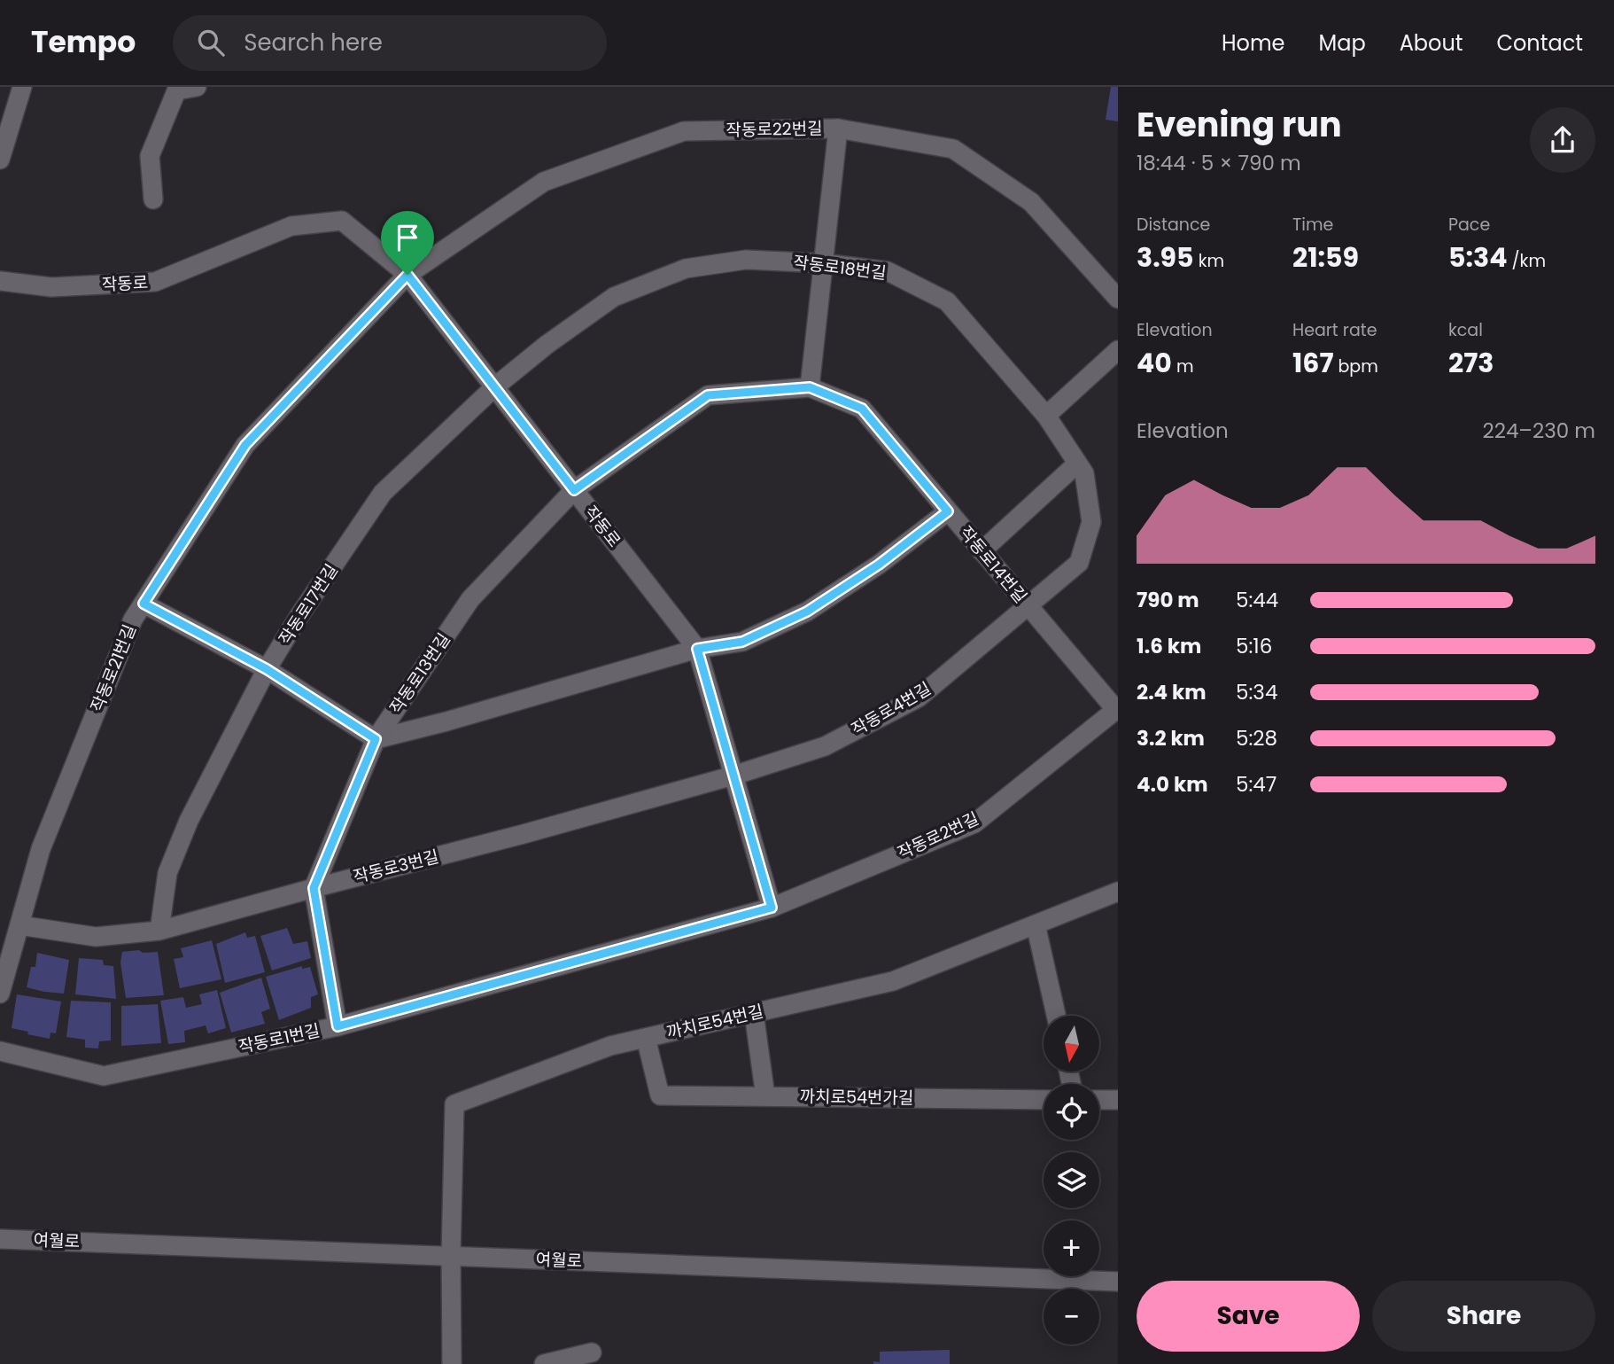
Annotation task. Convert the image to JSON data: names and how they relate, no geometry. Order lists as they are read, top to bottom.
{
  "streets": {
    "street": [
      "작동로22번길",
      "작동로18번길",
      "작동로",
      "작동로14번길",
      "작동로17번길",
      "작동로21번길",
      "작동로13번길",
      "작동로4번길",
      "작동로2번길",
      "작동로3번길",
      "까치로54번길",
      "작동로1번길",
      "까치로54번가길",
      "여월로"
    ]
  },
  "crossings": [
    ["작동로22번길", "작동로"],
    ["작동로22번길", "작동로21번길"],
    ["작동로18번길", "작동로"],
    ["작동로18번길", "작동로14번길"],
    ["작동로18번길", "작동로17번길"],
    ["작동로18번길", "작동로4번길"],
    ["작동로", "작동로14번길"],
    ["작동로", "작동로17번길"],
    ["작동로", "작동로21번길"],
    ["작동로", "작동로13번길"],
    ["작동로", "작동로4번길"],
    ["작동로", "작동로2번길"],
    ["작동로", "작동로3번길"],
    ["작동로", "작동로1번길"],
    ["작동로14번길", "작동로13번길"],
    ["작동로14번길", "작동로4번길"],
    ["작동로14번길", "작동로2번길"],
    ["작동로17번길", "작동로3번길"],
    ["작동로21번길", "작동로3번길"],
    ["작동로13번길", "작동로3번길"],
    ["작동로4번길", "작동로3번길"],
    ["작동로2번길", "작동로1번길"],
    ["까치로54번길", "까치로54번가길"],
    ["까치로54번길", "여월로"]
  ],
  "north": "bottom",
  "page": {
    "header": "Tempo",
    "search": "Search here",
    "nav": [
      "Home",
      "Map",
      "About",
      "Contact"
    ],
    "heading": ["Evening run", "18:44 · 5 × 790 m"],
    "stats": [
      ["Distance", "3.95 km"],
      ["Time", "21:59"],
      ["Pace", "5:34 /km"],
      ["Elevation", "40 m"],
      ["Heart rate", "167 bpm"],
      ["kcal", "273"]
    ],
    "chart": ["Elevation", "224–230 m"],
    "list": [
      {
        "name": "790 m",
        "note": "5:44"
      },
      {
        "name": "1.6 km",
        "note": "5:16"
      },
      {
        "name": "2.4 km",
        "note": "5:34"
      },
      {
        "name": "3.2 km",
        "note": "5:28"
      },
      {
        "name": "4.0 km",
        "note": "5:47"
      }
    ],
    "map_buttons": ["+", "−"],
    "buttons": ["Save", "Share"]
  }
}
